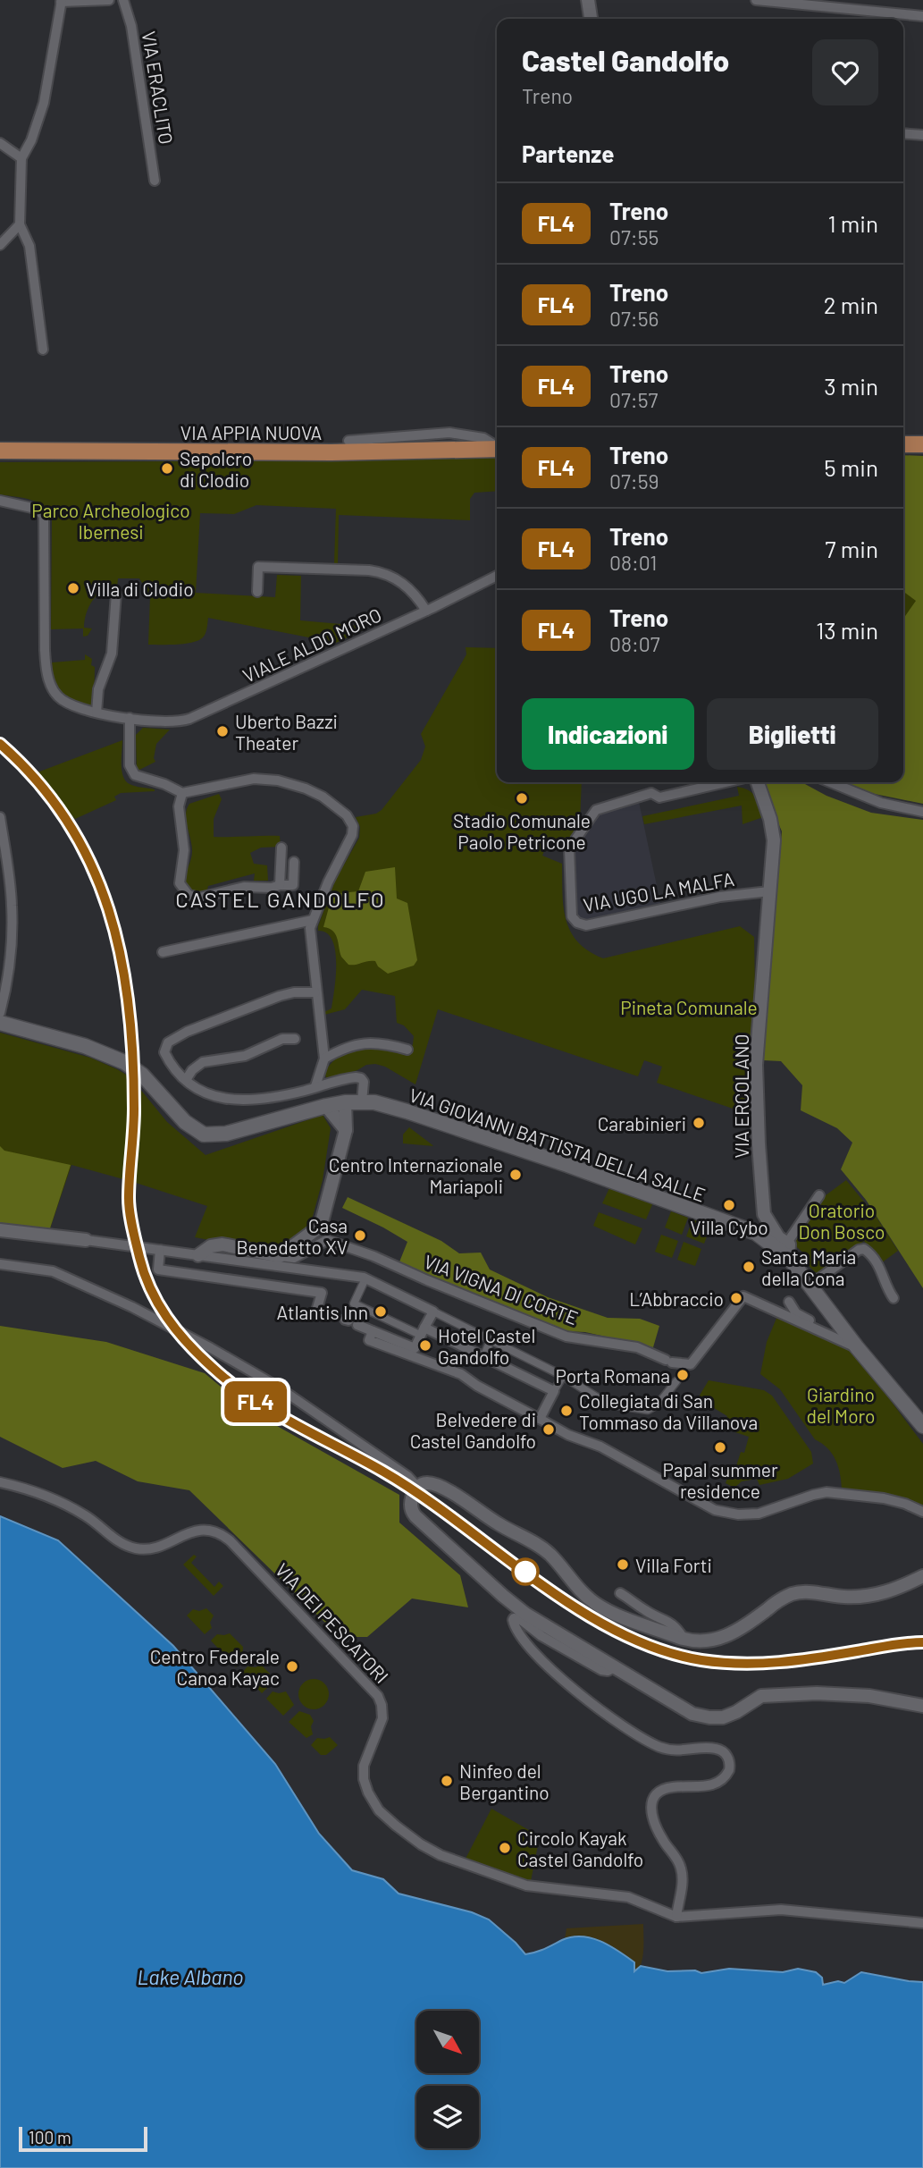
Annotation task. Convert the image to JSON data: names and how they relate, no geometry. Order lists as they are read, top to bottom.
{
  "streets": {
    "main road": ["VIA APPIA NUOVA", "VIA GIOVANNI BATTISTA DELLA SALLE"],
    "street": [
      "VIA ERACLITO",
      "VIALE ALDO MORO",
      "VIA UGO LA MALFA",
      "VIA ERCOLANO",
      "VIA VIGNA DI CORTE",
      "VIA DEI PESCATORI"
    ]
  },
  "crossings": [
    ["VIA UGO LA MALFA", "VIA ERCOLANO"],
    ["VIA ERCOLANO", "VIA GIOVANNI BATTISTA DELLA SALLE"]
  ],
  "districts": ["CASTEL GANDOLFO"],
  "water": ["Lake Albano"],
  "parks": [
    "Parco Archeologico Ibernesi",
    "Pineta Comunale",
    "Oratorio Don Bosco",
    "Giardino del Moro"
  ],
  "places": [
    "Sepolcro di Clodio",
    "Villa di Clodio",
    "Uberto Bazzi Theater",
    "Stadio Comunale Paolo Petricone",
    "Carabinieri",
    "Centro Internazionale Mariapoli",
    "Villa Cybo",
    "Casa Benedetto XV",
    "Santa Maria della Cona",
    "L’Abbraccio",
    "Atlantis Inn",
    "Hotel Castel Gandolfo",
    "Porta Romana",
    "Collegiata di San Tommaso da Villanova",
    "Belvedere di Castel Gandolfo",
    "Papal summer residence",
    "Villa Forti",
    "Centro Federale Canoa Kayac",
    "Ninfeo del Bergantino",
    "Circolo Kayak Castel Gandolfo"
  ],
  "scale_bar": "100 m",
  "north": "bottom right",
  "page": {
    "on_map": "FL4",
    "heading": [
      ["Castel Gandolfo", "Treno"],
      "Partenze"
    ],
    "list": [
      {
        "mark": "FL4",
        "name": "Treno",
        "note": "07:55",
        "value": "1 min"
      },
      {
        "mark": "FL4",
        "name": "Treno",
        "note": "07:56",
        "value": "2 min"
      },
      {
        "mark": "FL4",
        "name": "Treno",
        "note": "07:57",
        "value": "3 min"
      },
      {
        "mark": "FL4",
        "name": "Treno",
        "note": "07:59",
        "value": "5 min"
      },
      {
        "mark": "FL4",
        "name": "Treno",
        "note": "08:01",
        "value": "7 min"
      },
      {
        "mark": "FL4",
        "name": "Treno",
        "note": "08:07",
        "value": "13 min"
      }
    ],
    "buttons": ["Indicazioni", "Biglietti"],
    "scale": "100 m"
  }
}
